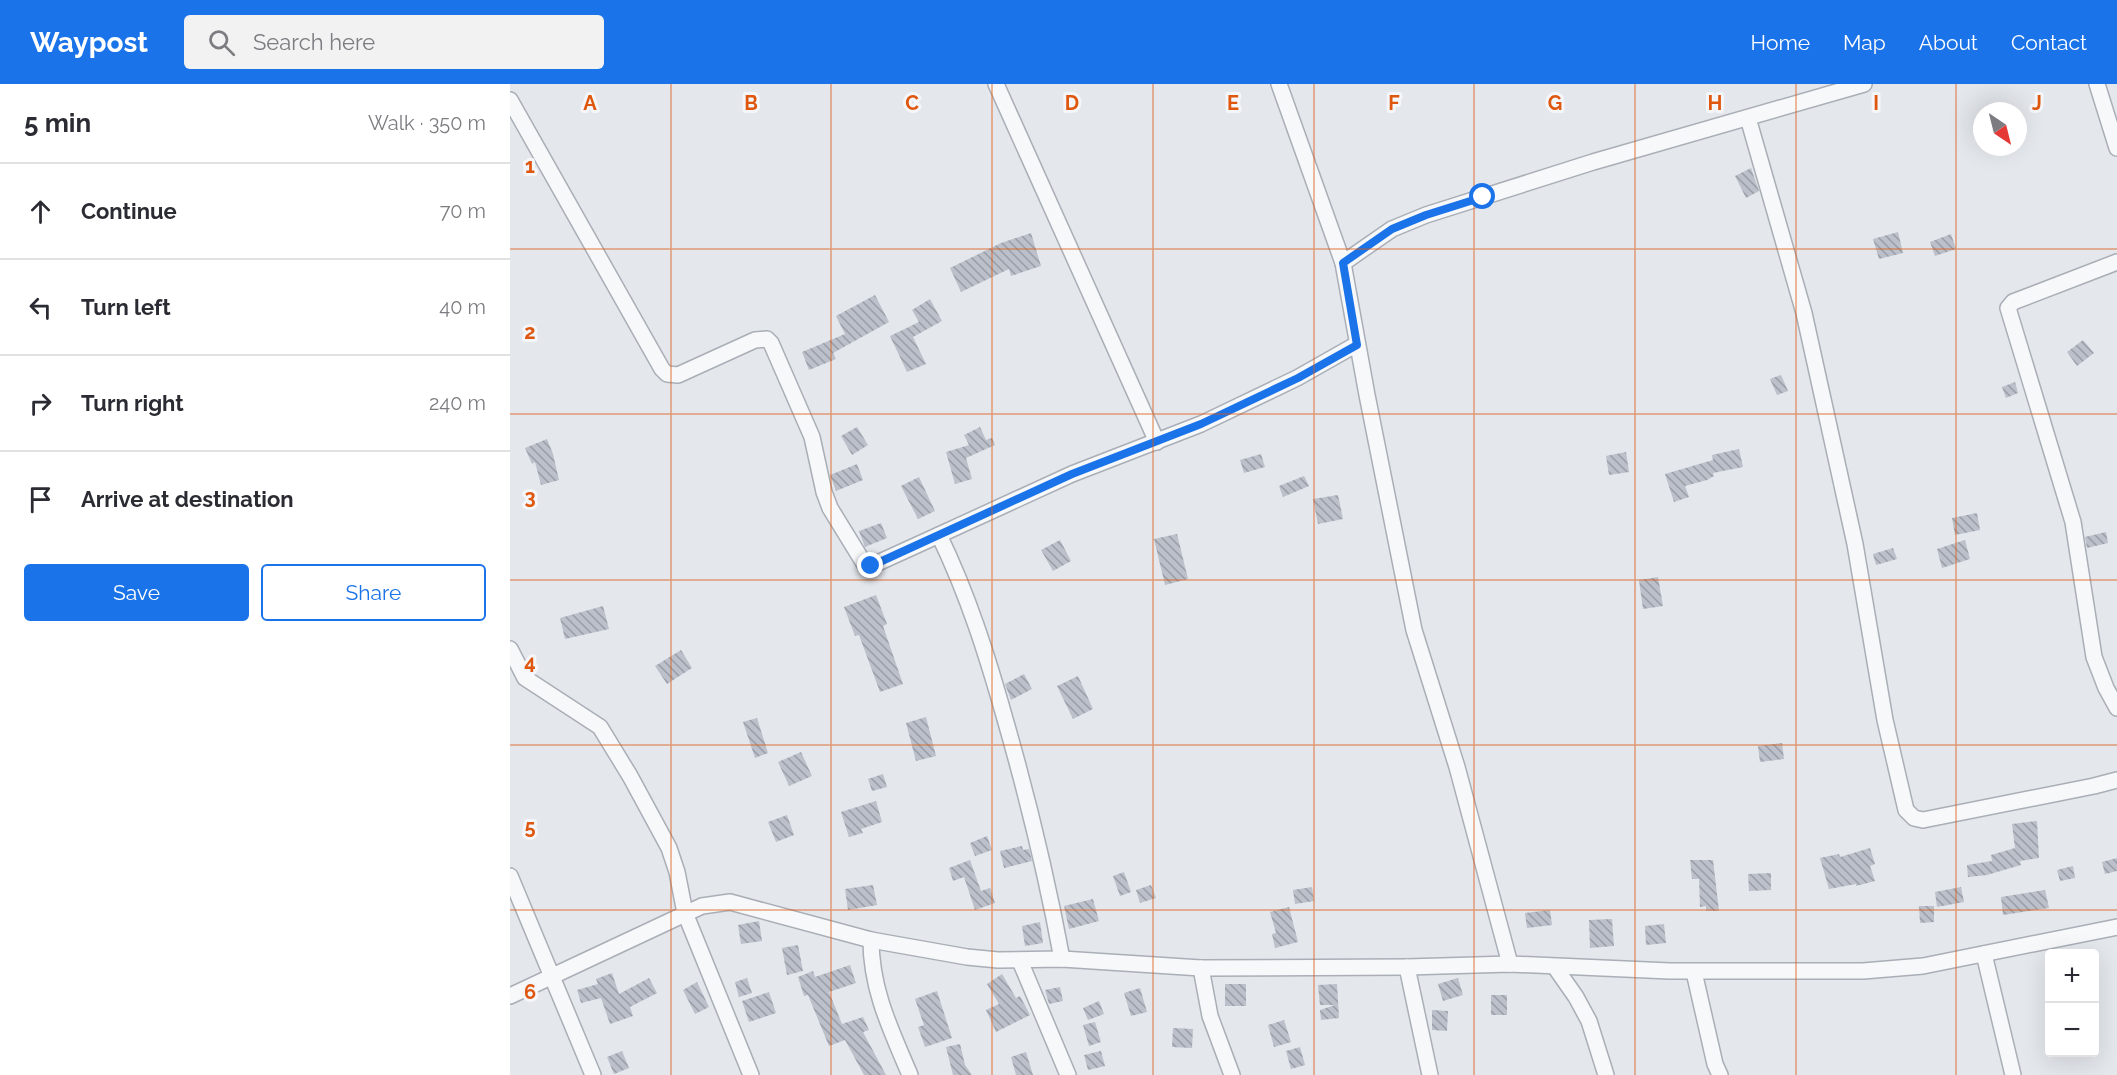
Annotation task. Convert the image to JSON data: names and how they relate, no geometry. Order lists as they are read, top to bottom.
{
  "north": "bottom right",
  "page": {
    "header": "Waypost",
    "search": "Search here",
    "nav": [
      "Home",
      "Map",
      "About",
      "Contact"
    ],
    "heading": ["5 min", "Walk · 350 m"],
    "list": [
      ["Continue", "70 m"],
      ["Turn left", "40 m"],
      ["Turn right", "240 m"],
      "Arrive at destination"
    ],
    "buttons": ["Save", "Share"],
    "map_buttons": ["+", "−"]
  },
  "grid": {
    "columns": [
      "A",
      "B",
      "C",
      "D",
      "E",
      "F",
      "G",
      "H",
      "I",
      "J"
    ],
    "rows": [
      "1",
      "2",
      "3",
      "4",
      "5",
      "6"
    ]
  }
}
